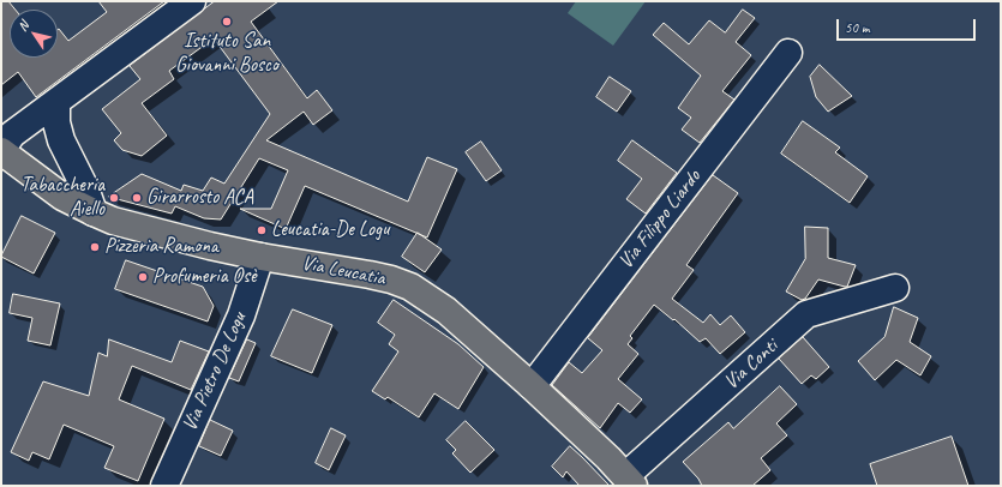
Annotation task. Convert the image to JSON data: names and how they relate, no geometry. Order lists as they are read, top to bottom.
{
  "streets": {
    "main road": ["Via Leucatia"],
    "street": ["Via Filippo Liardo", "Via Conti", "Via Pietro De Logu"]
  },
  "crossings": [
    ["Via Filippo Liardo", "Via Leucatia"],
    ["Via Leucatia", "Via Conti"],
    ["Via Leucatia", "Via Pietro De Logu"]
  ],
  "places": [
    "Istituto San Giovanni Bosco",
    "Tabaccheria Aiello",
    "Girarrosto ACA",
    "Leucatia-De Logu",
    "Pizzeria Ramona",
    "Profumeria Osè"
  ],
  "scale_bar": "50 m",
  "north": "top left"
}
